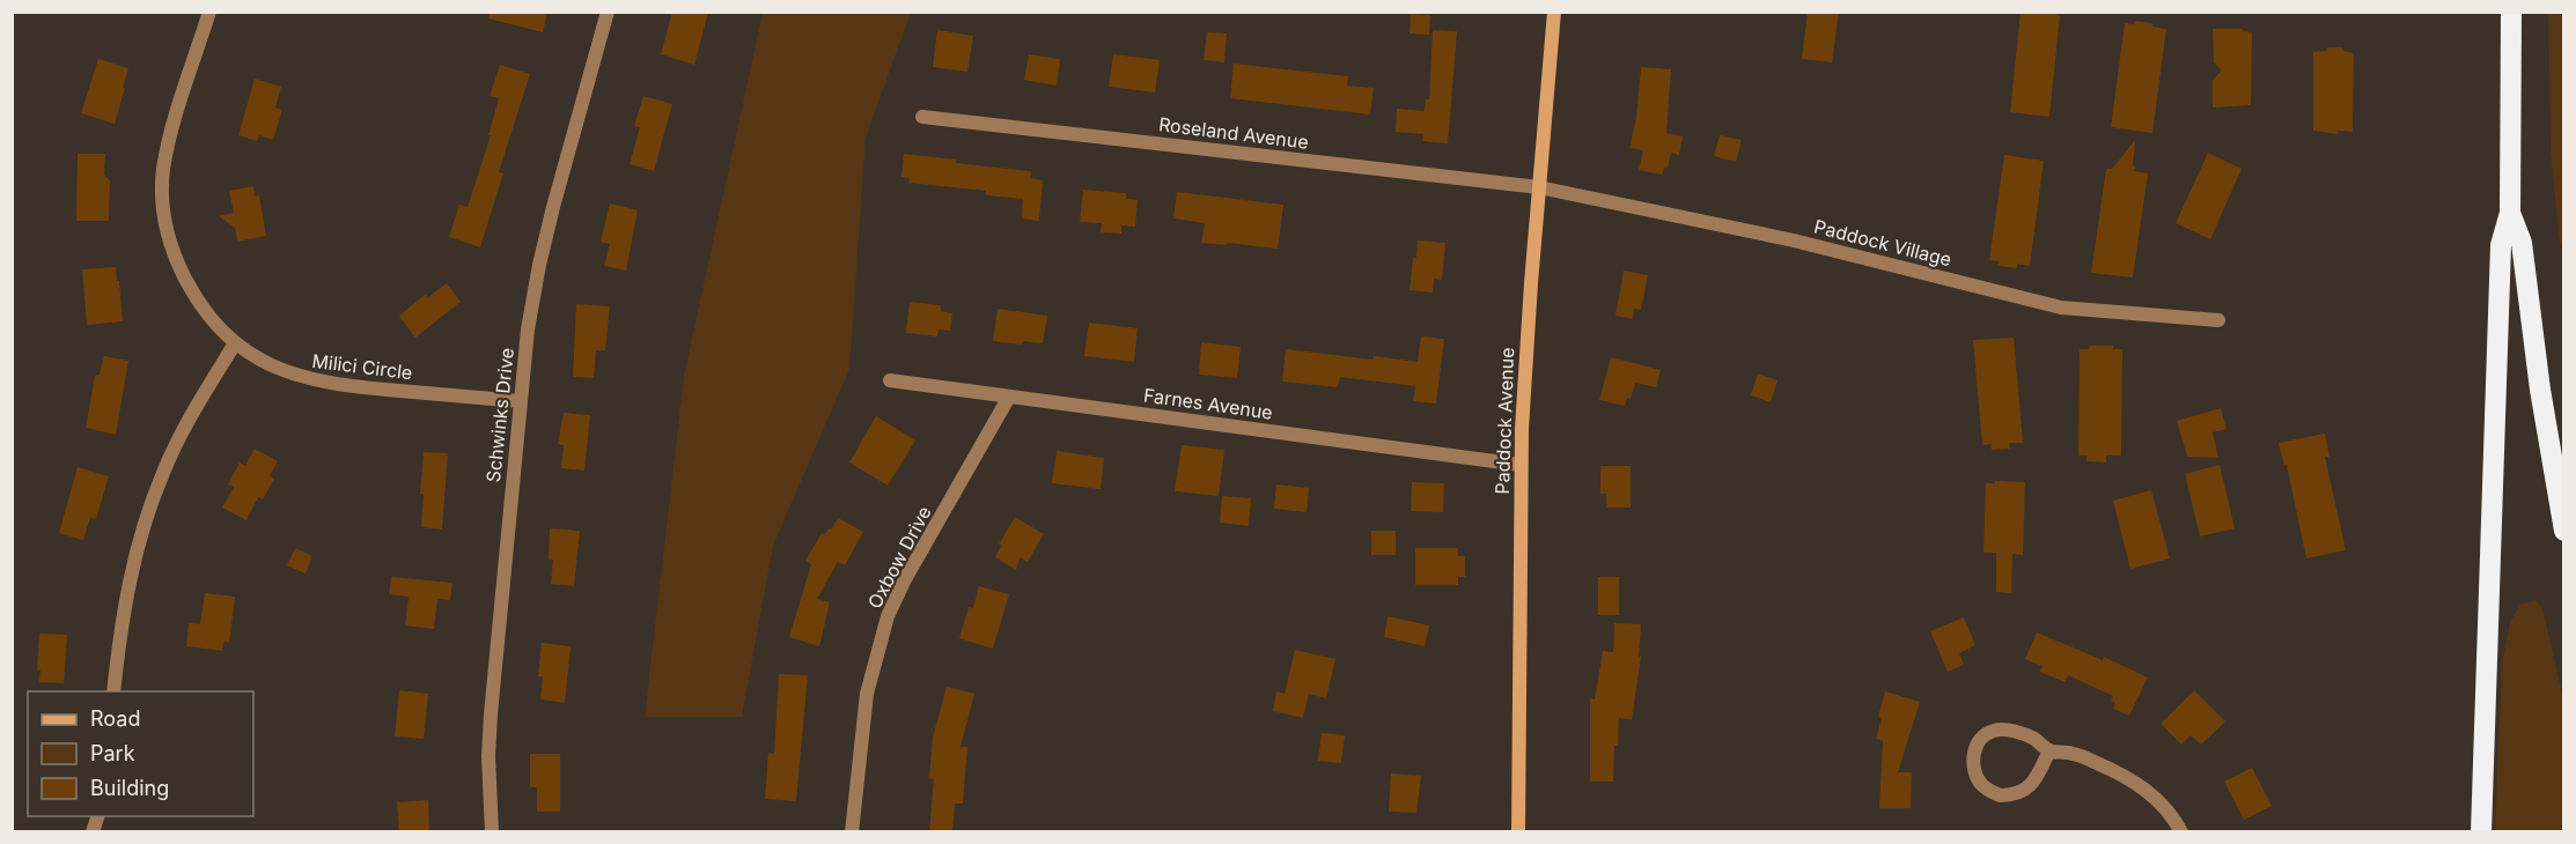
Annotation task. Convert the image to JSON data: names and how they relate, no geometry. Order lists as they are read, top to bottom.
{
  "streets": {
    "main road": ["Paddock Avenue"],
    "street": [
      "Roseland Avenue",
      "Paddock Village",
      "Milici Circle",
      "Farnes Avenue",
      "Schwinks Drive",
      "Oxbow Drive"
    ]
  },
  "crossings": [
    ["Roseland Avenue", "Paddock Village"],
    ["Roseland Avenue", "Paddock Avenue"],
    ["Paddock Village", "Paddock Avenue"],
    ["Milici Circle", "Schwinks Drive"],
    ["Farnes Avenue", "Paddock Avenue"],
    ["Farnes Avenue", "Oxbow Drive"]
  ],
  "legend": ["Road", "Park", "Building"]
}
